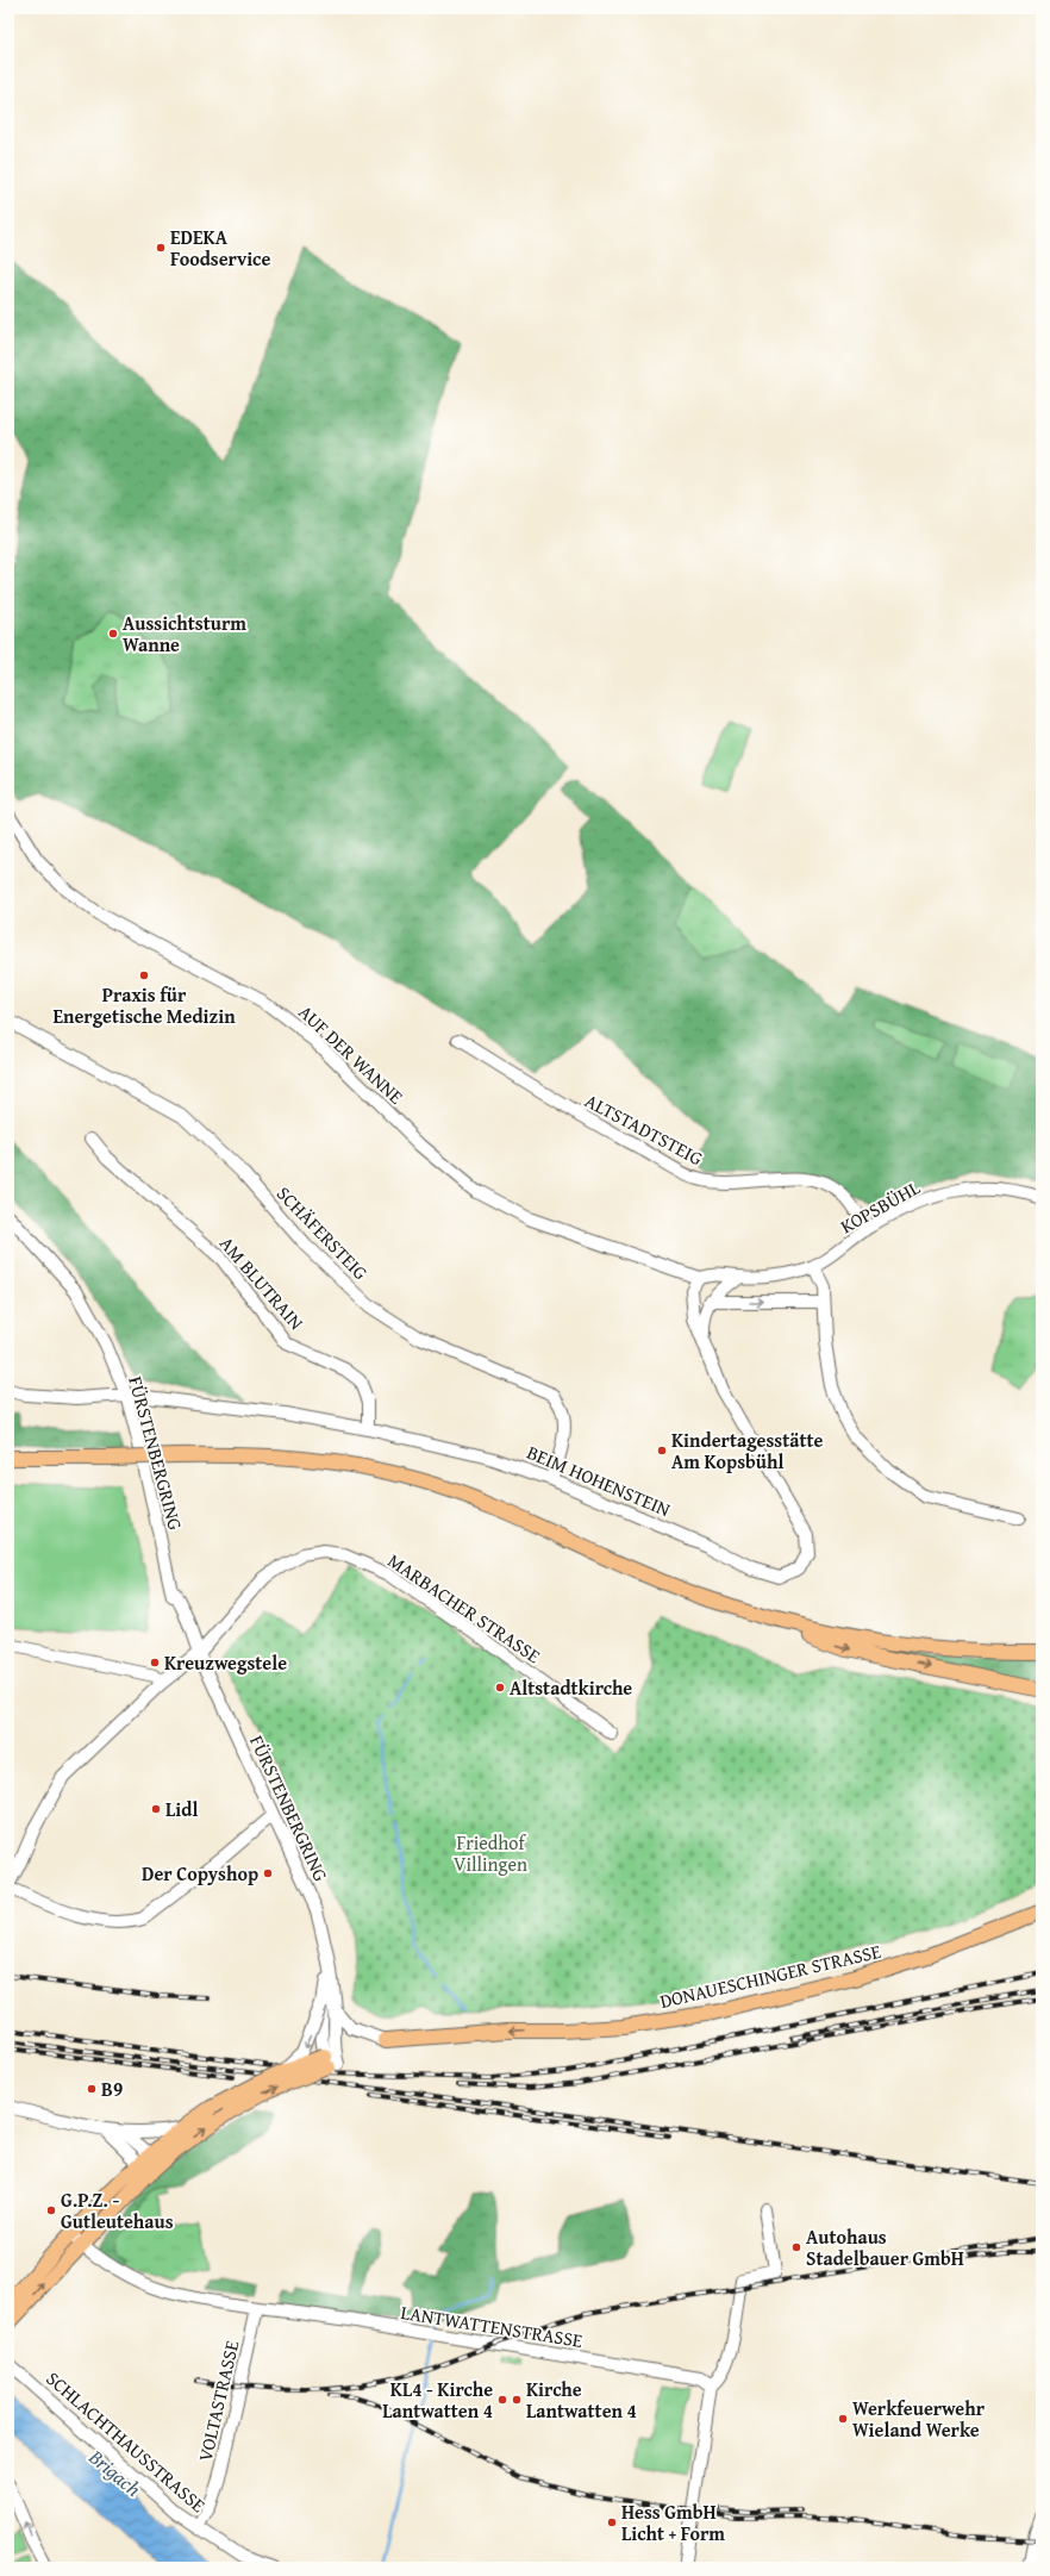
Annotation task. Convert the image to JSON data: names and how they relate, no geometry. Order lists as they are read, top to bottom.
{
  "streets": {
    "main road": ["DONAUESCHINGER STRASSE"],
    "street": [
      "AUF DER WANNE",
      "ALTSTADTSTEIG",
      "KOPSBÜHL",
      "SCHÄFERSTEIG",
      "AM BLUTRAIN",
      "FÜRSTENBERGRING",
      "BEIM HOHENSTEIN",
      "MARBACHER STRASSE",
      "LANTWATTENSTRASSE",
      "VOLTASTRASSE",
      "SCHLACHTHAUSSTRASSE"
    ]
  },
  "crossings": [
    ["AUF DER WANNE", "KOPSBÜHL"],
    ["AUF DER WANNE", "BEIM HOHENSTEIN"],
    ["ALTSTADTSTEIG", "KOPSBÜHL"],
    ["KOPSBÜHL", "BEIM HOHENSTEIN"],
    ["SCHÄFERSTEIG", "BEIM HOHENSTEIN"],
    ["AM BLUTRAIN", "BEIM HOHENSTEIN"],
    ["FÜRSTENBERGRING", "BEIM HOHENSTEIN"],
    ["FÜRSTENBERGRING", "MARBACHER STRASSE"],
    ["LANTWATTENSTRASSE", "VOLTASTRASSE"],
    ["VOLTASTRASSE", "SCHLACHTHAUSSTRASSE"]
  ],
  "one_way": ["DONAUESCHINGER STRASSE"],
  "water": ["Brigach"],
  "parks": ["Friedhof Villingen"],
  "places": [
    "EDEKA Foodservice",
    "Aussichtsturm Wanne",
    "Praxis für Energetische Medizin",
    "Kindertagesstätte Am Kopsbühl",
    "Kreuzwegstele",
    "Altstadtkirche",
    "Lidl",
    "Der Copyshop",
    "B9",
    "G.P.Z. - Gutleutehaus",
    "Autohaus Stadelbauer GmbH",
    "KL4 - Kirche Lantwatten 4",
    "Kirche Lantwatten 4",
    "Werkfeuerwehr Wieland Werke",
    "Hess GmbH Licht + Form"
  ]
}
